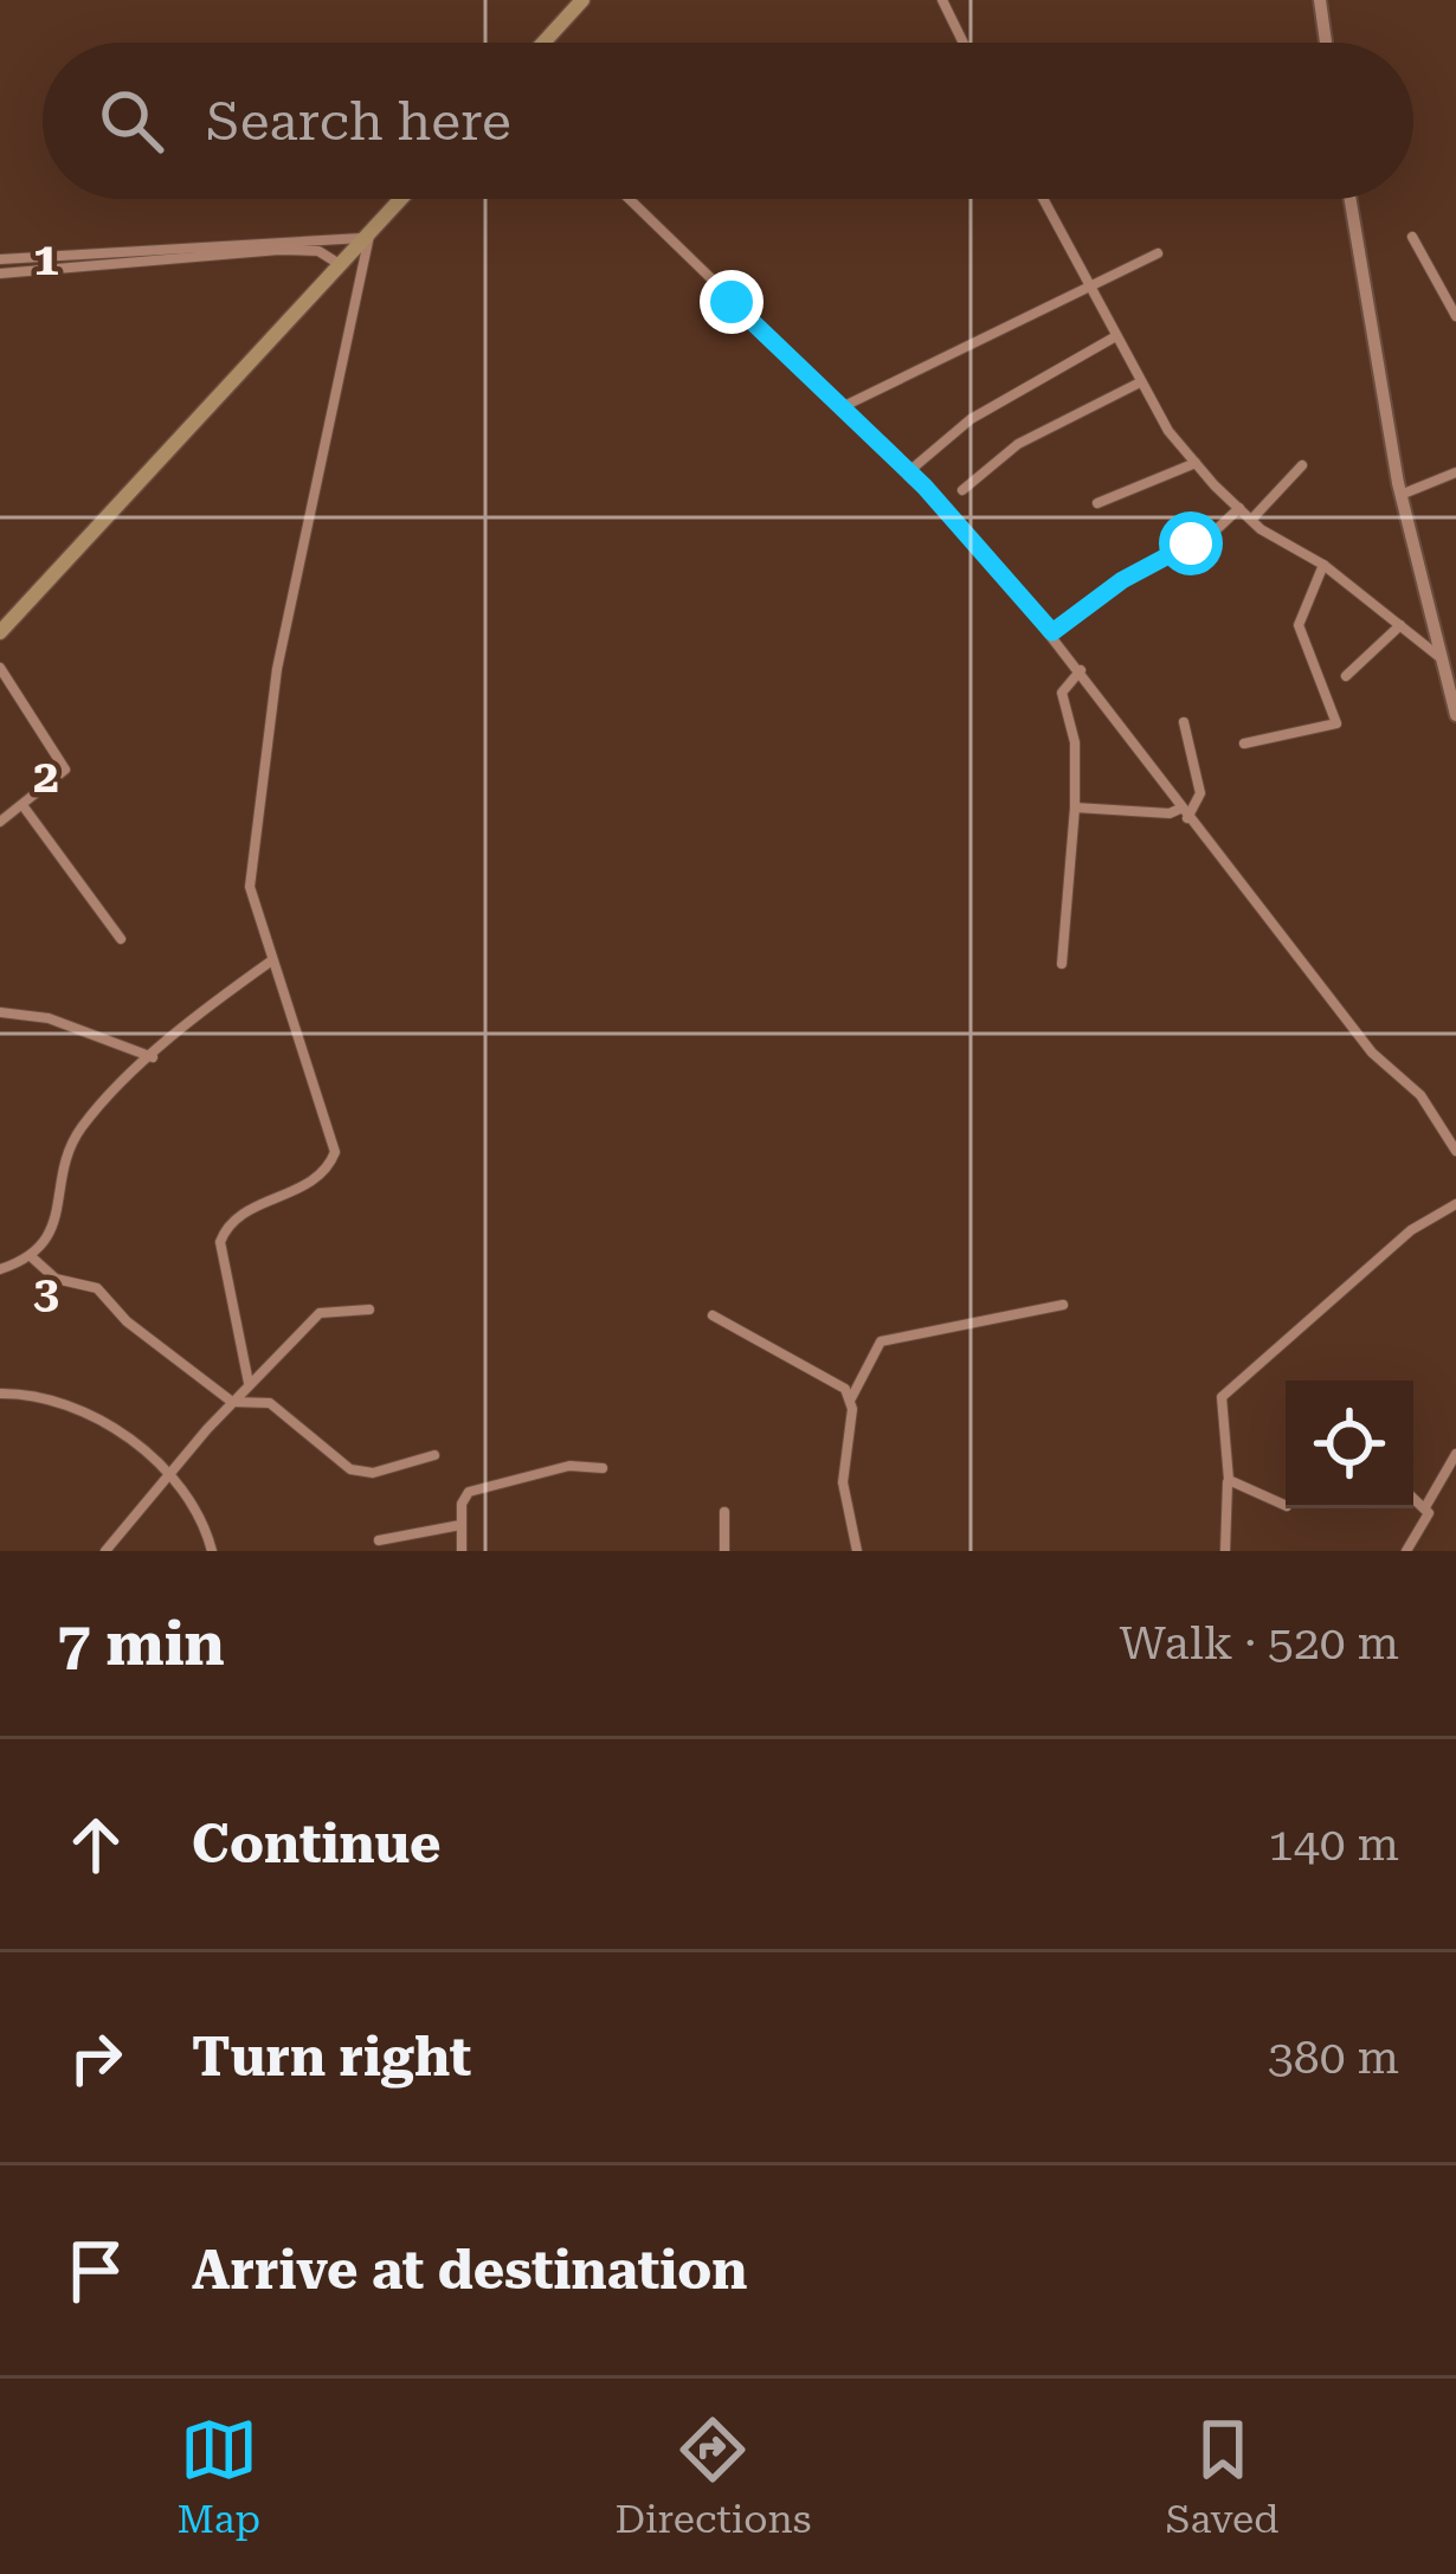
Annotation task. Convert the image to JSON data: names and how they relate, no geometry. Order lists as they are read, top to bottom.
{
  "page": {
    "search": "Search here",
    "heading": ["7 min", "Walk · 520 m"],
    "list": [
      ["Continue", "140 m"],
      ["Turn right", "380 m"],
      "Arrive at destination"
    ],
    "nav": ["Map", "Directions", "Saved"]
  },
  "grid": {
    "rows": ["1", "2", "3"]
  }
}
